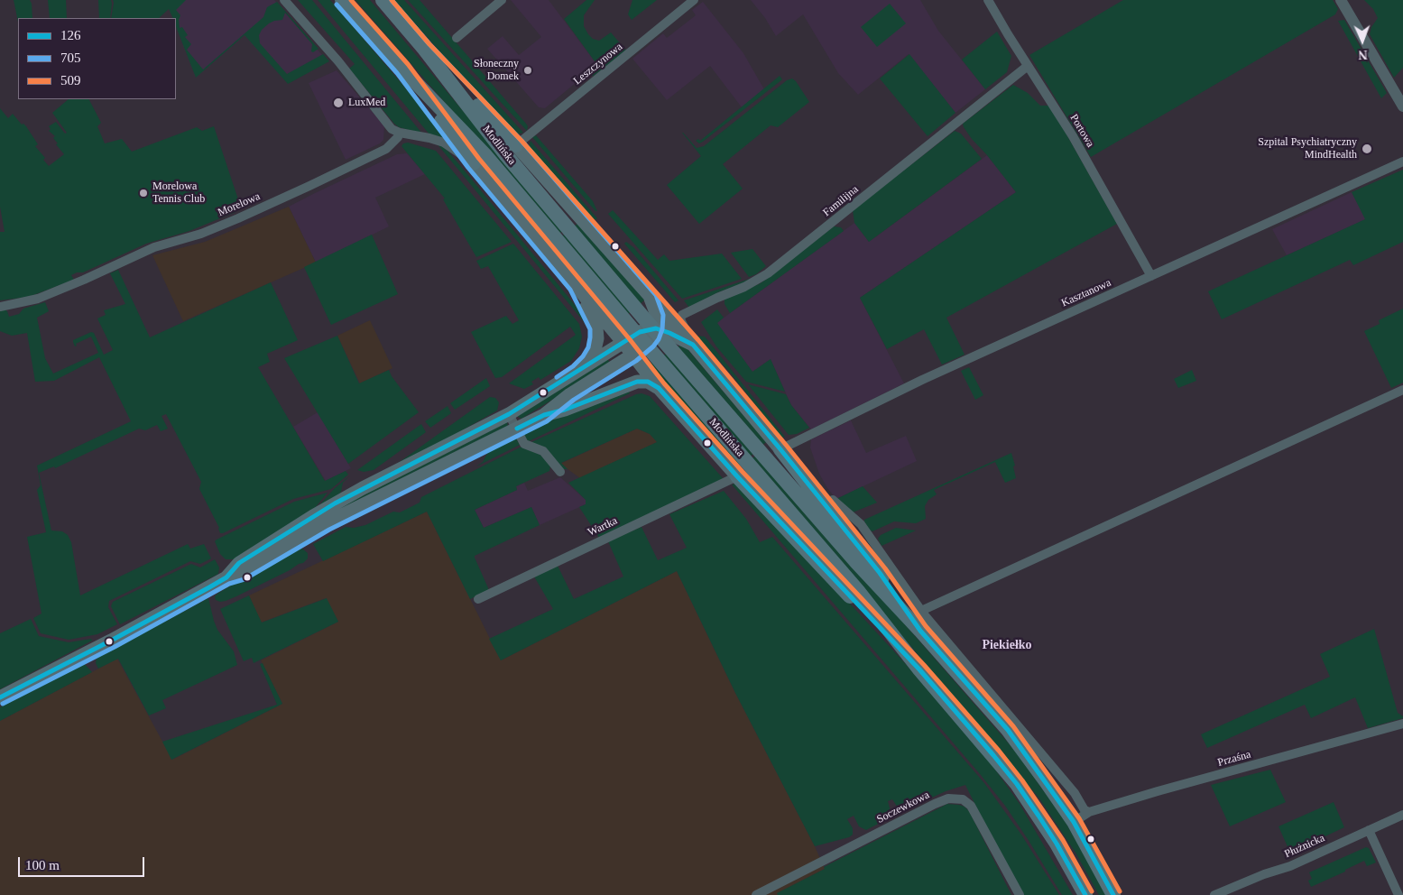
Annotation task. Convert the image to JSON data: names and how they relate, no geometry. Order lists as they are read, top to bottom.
{
  "streets": {
    "main road": ["Modlińska"],
    "street": [
      "Leszczynowa",
      "Portowa",
      "Familijna",
      "Morelowa",
      "Kasztanowa",
      "Wartka",
      "Przaśna",
      "Soczewkowa",
      "Płużnicka"
    ]
  },
  "crossings": [
    ["Leszczynowa", "Modlińska"],
    ["Portowa", "Familijna"],
    ["Portowa", "Kasztanowa"],
    ["Modlińska", "Familijna"],
    ["Modlińska", "Wartka"],
    ["Modlińska", "Przaśna"]
  ],
  "districts": ["Piekiełko"],
  "places": [
    "Słoneczny Domek",
    "LuxMed",
    "Szpital Psychiatryczny MindHealth",
    "Morelowa Tennis Club"
  ],
  "lines": ["transit line 705", "transit line 509", "transit line 126"],
  "legend": ["126", "705", "509"],
  "scale_bar": "100 m",
  "north": "bottom"
}
